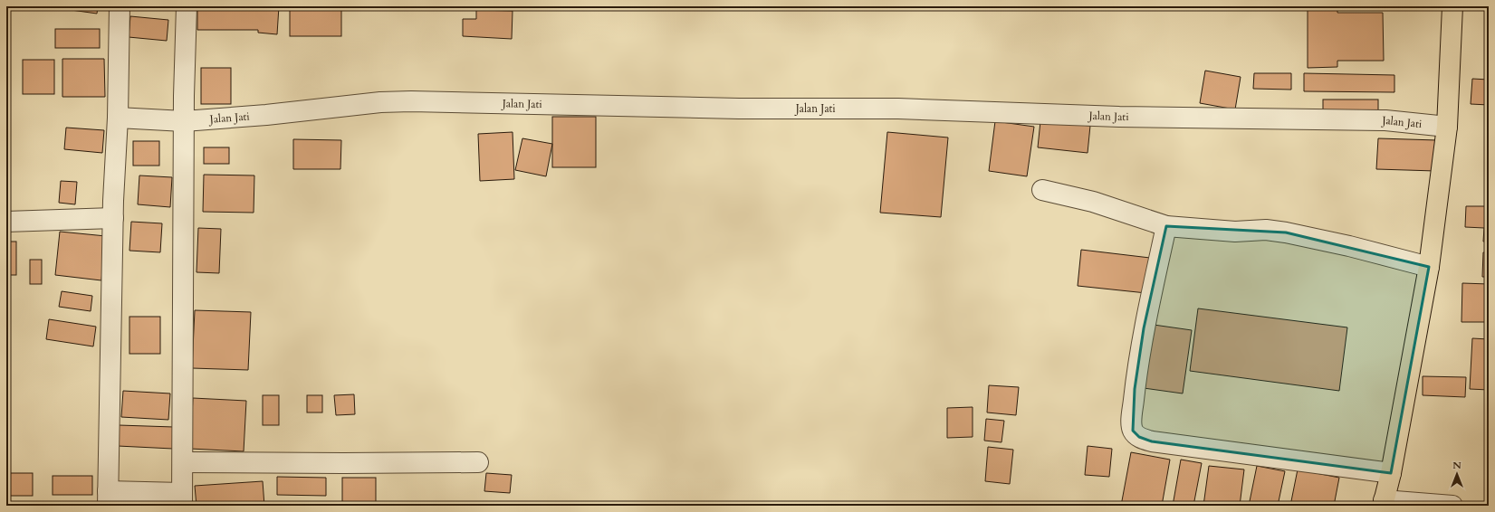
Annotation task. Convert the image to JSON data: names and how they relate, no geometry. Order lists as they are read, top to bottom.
{
  "streets": {
    "street": ["Jalan Jati"]
  },
  "north": "top"
}
